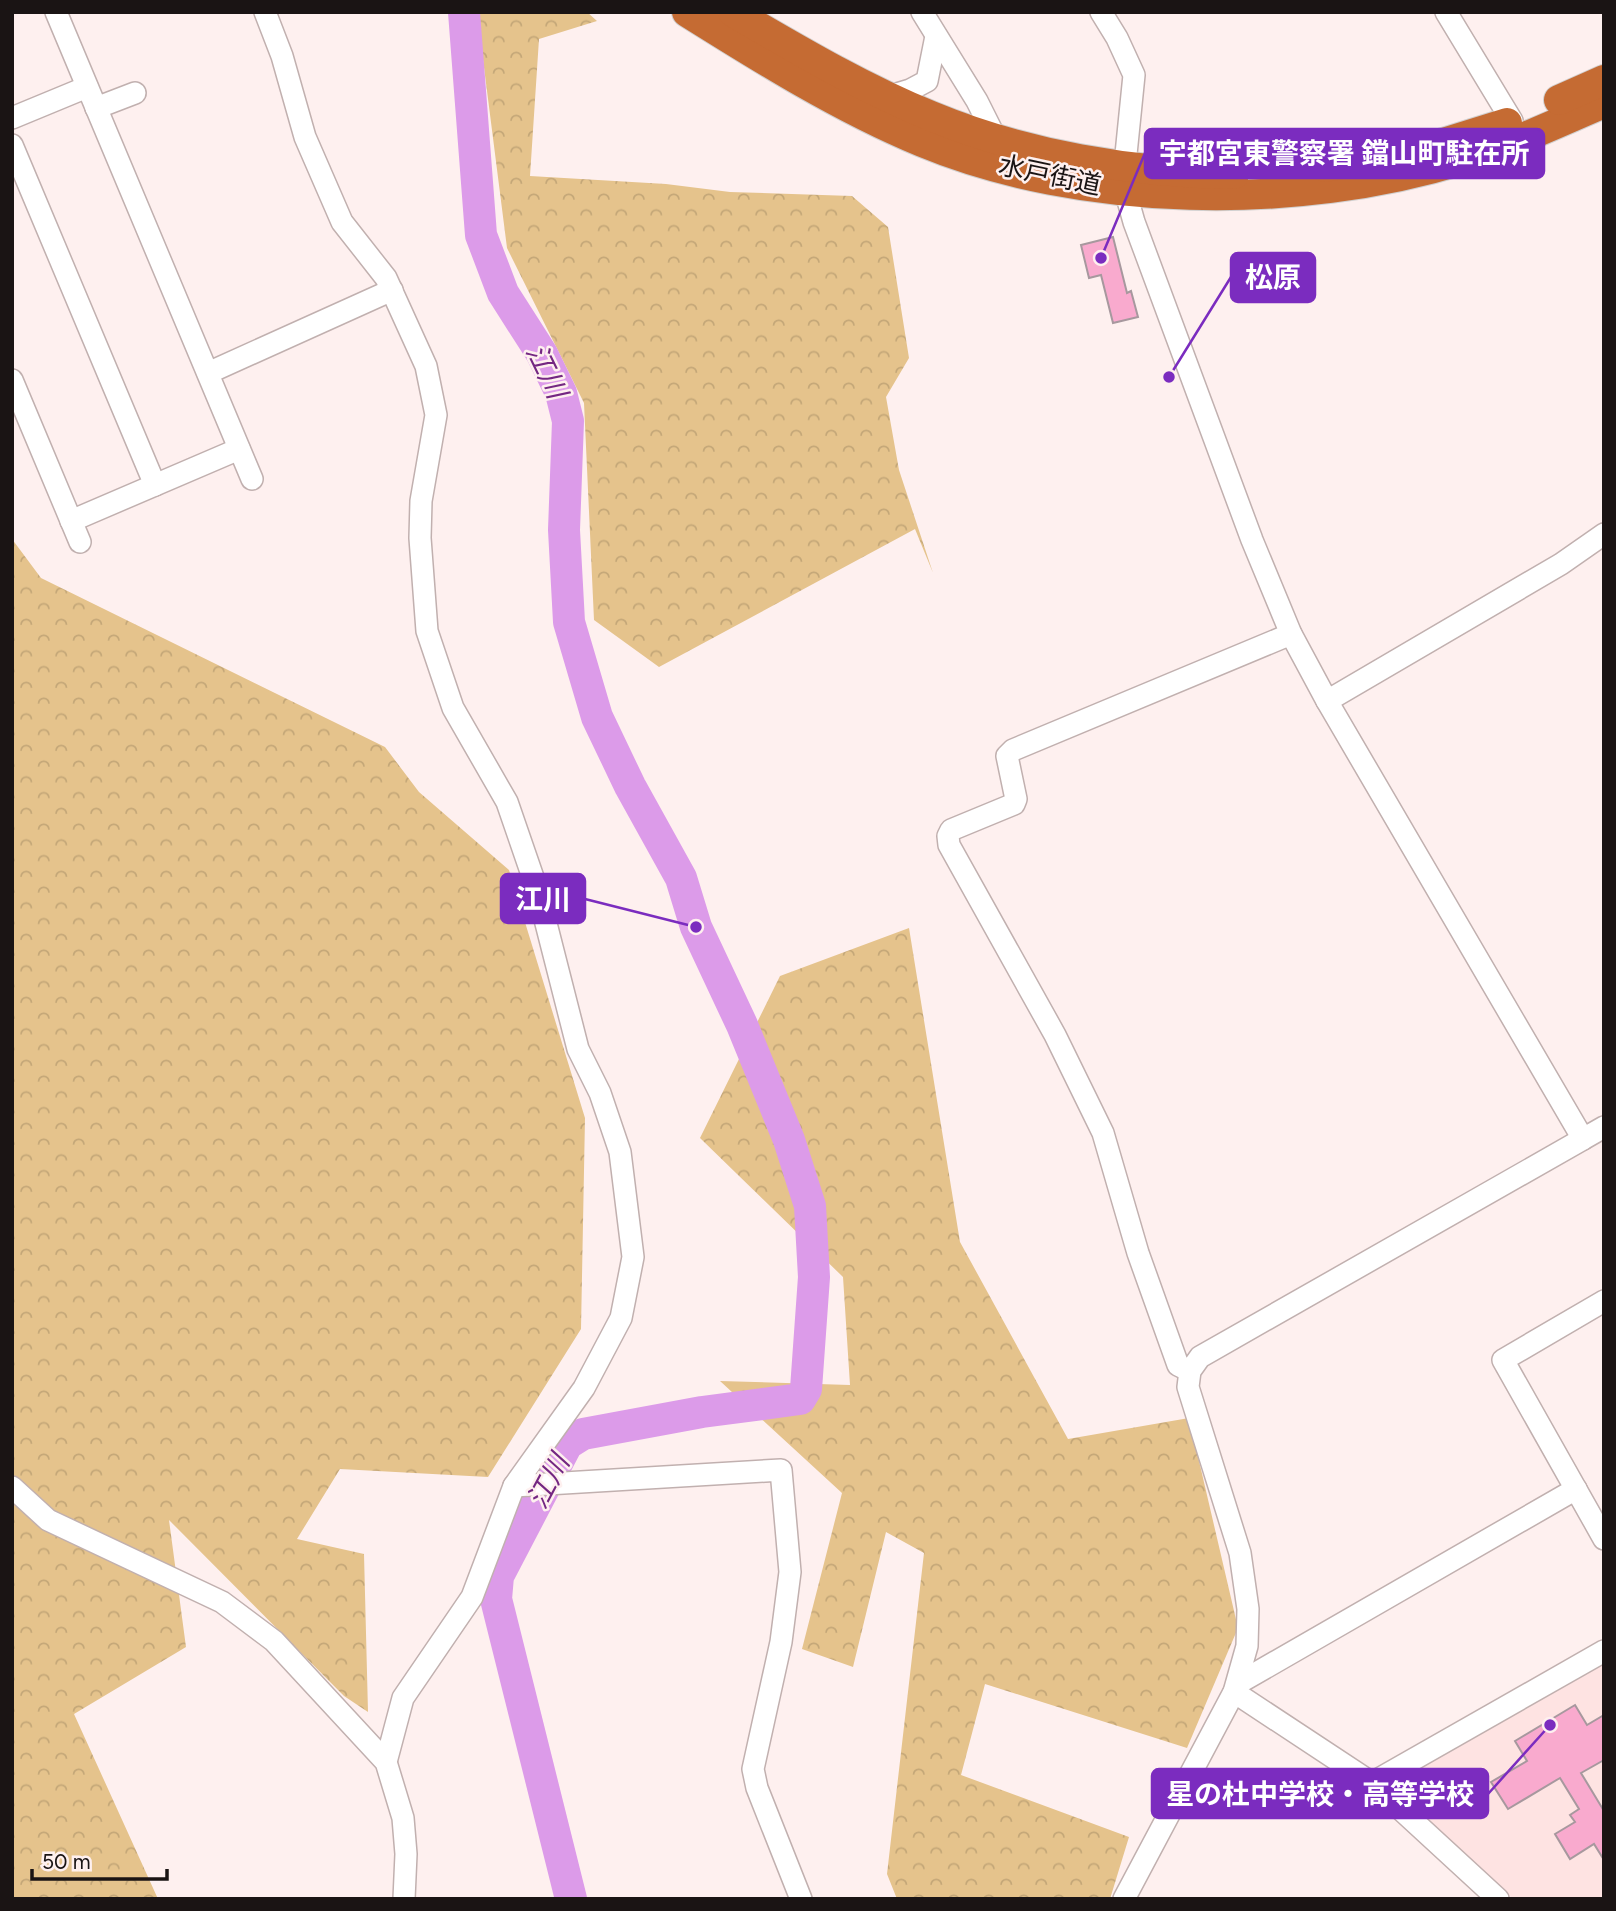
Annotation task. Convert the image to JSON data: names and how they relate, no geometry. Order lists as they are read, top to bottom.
{
  "streets": {
    "highway": ["水戸街道"]
  },
  "water": ["江川"],
  "places": [
    "宇都宮東警察署 鐺山町駐在所",
    "松原",
    "江川",
    "星の杜中学校・高等学校"
  ],
  "scale_bar": "50 m"
}
